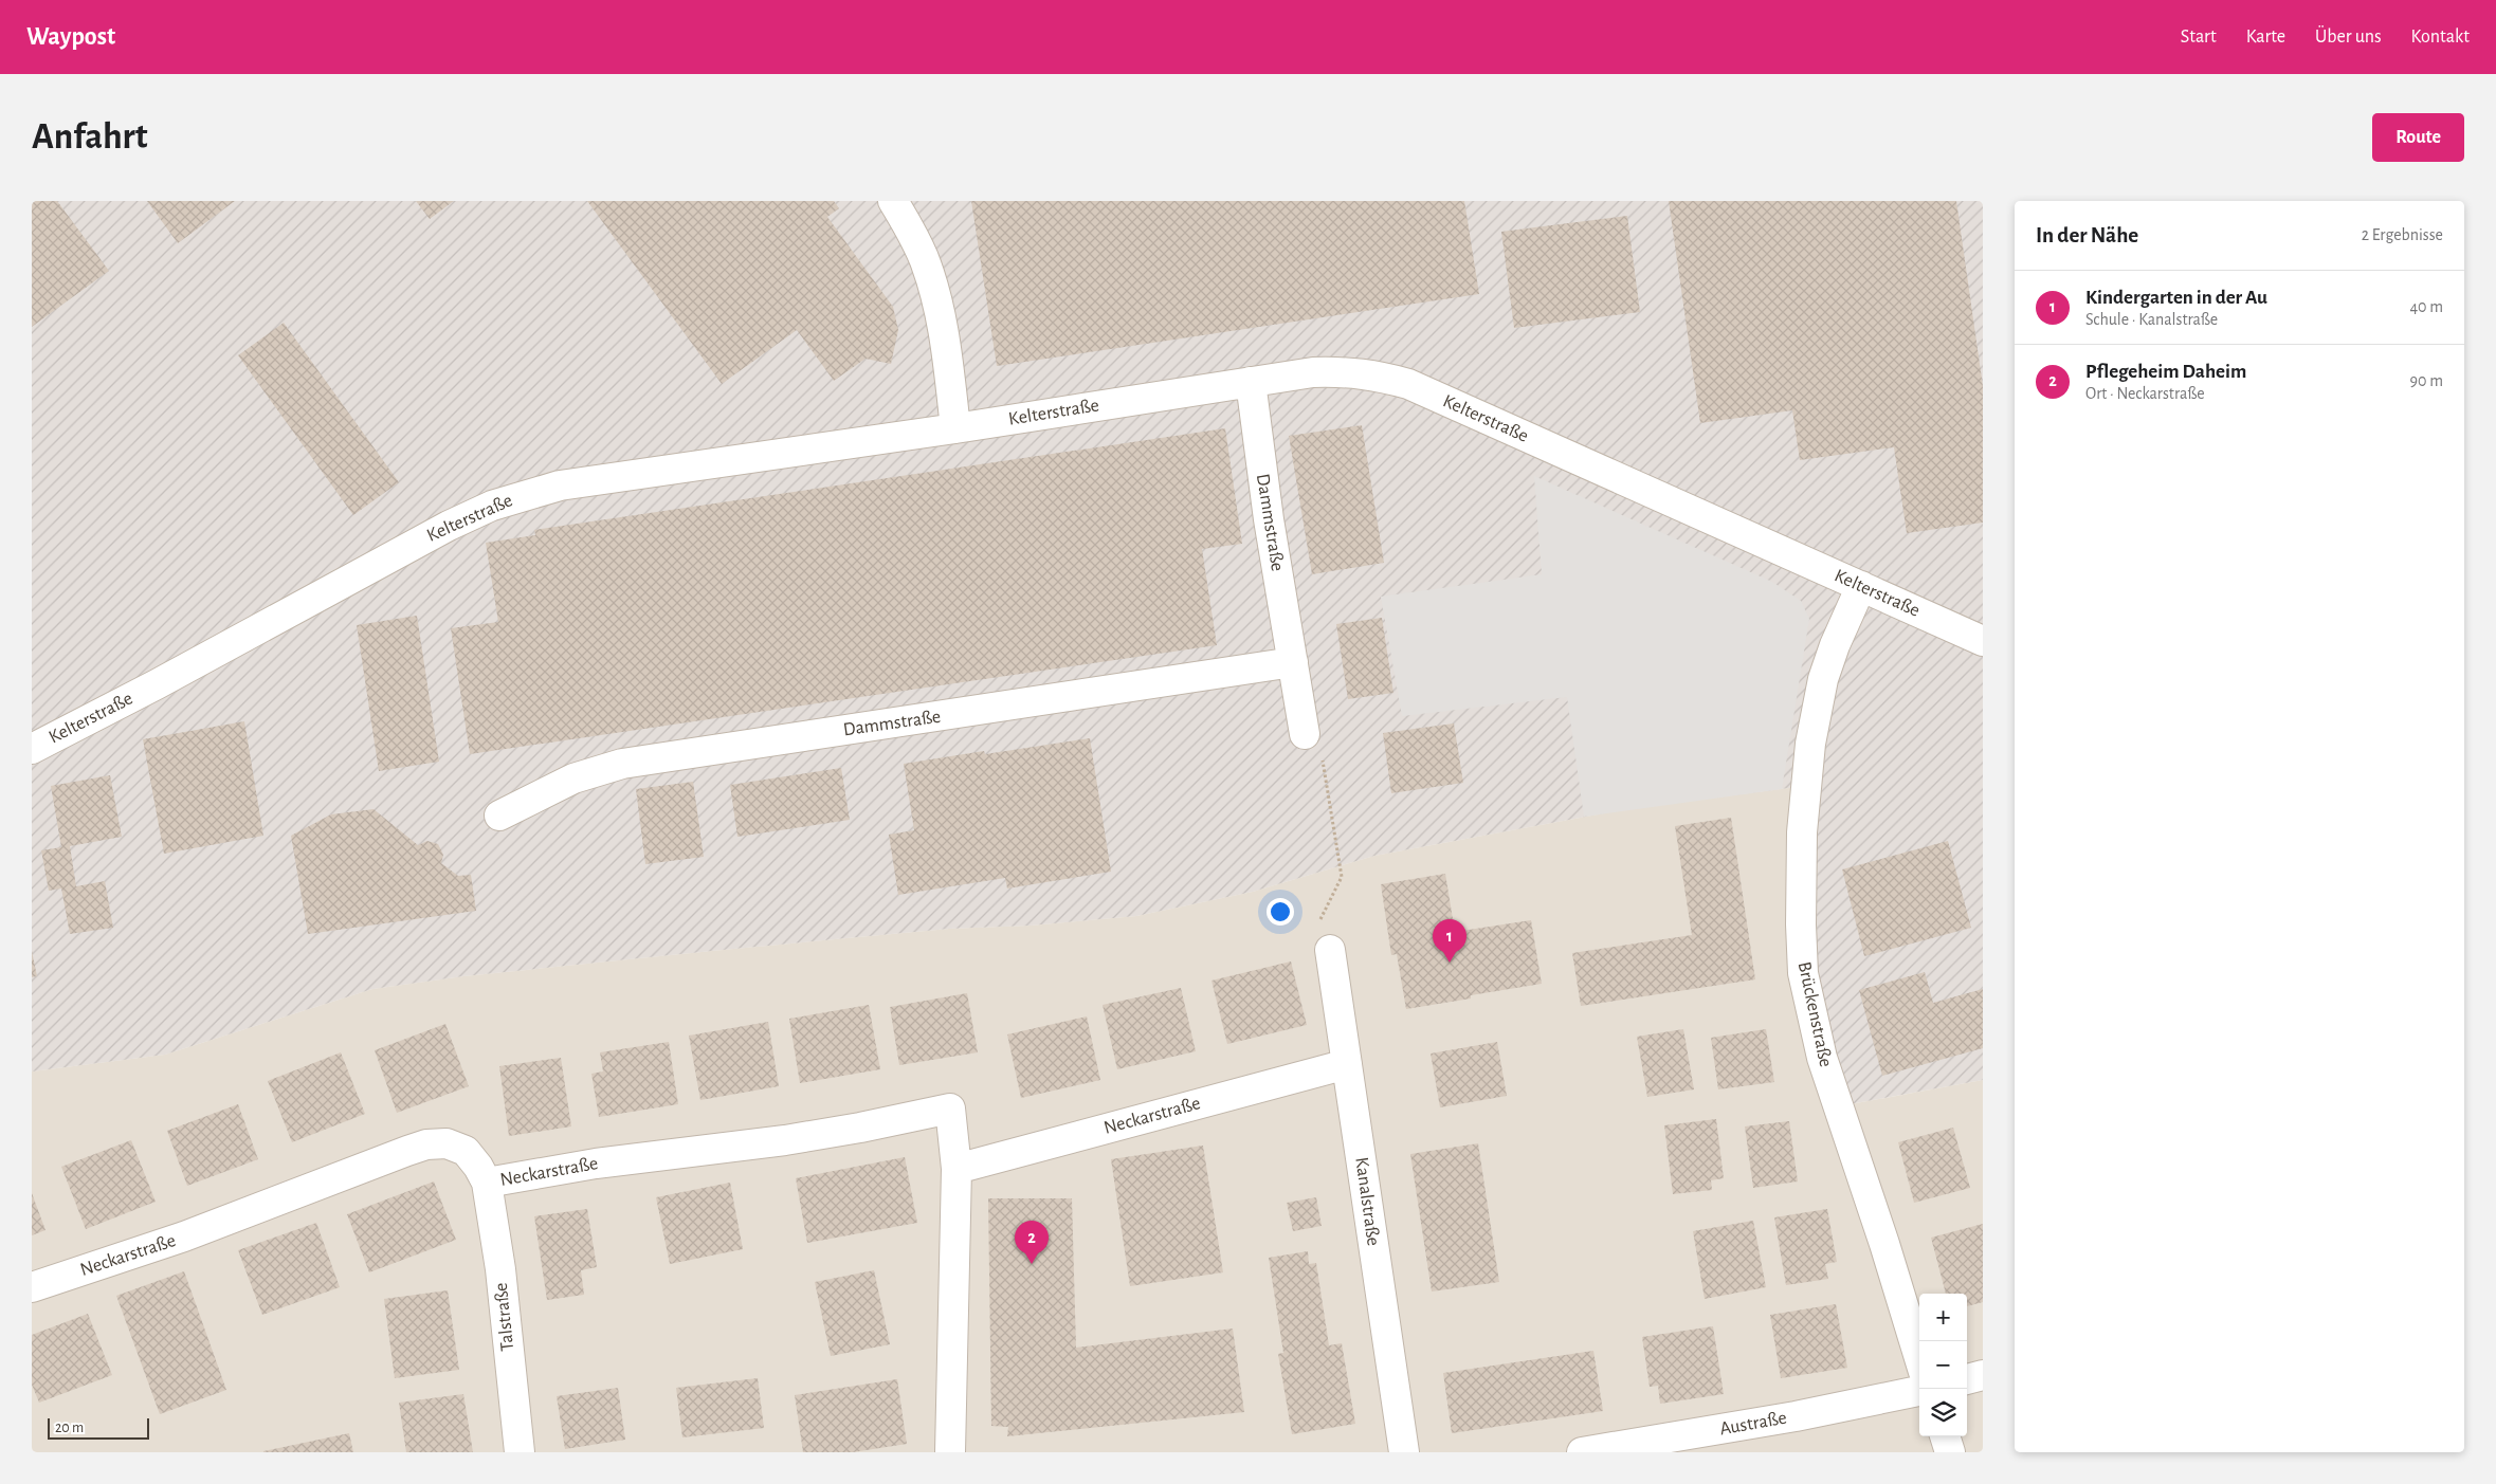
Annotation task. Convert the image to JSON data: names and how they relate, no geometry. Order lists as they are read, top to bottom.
{
  "streets": {
    "street": [
      "Kelterstraße",
      "Dammstraße",
      "Brückenstraße",
      "Neckarstraße",
      "Kanalstraße",
      "Talstraße",
      "Austraße"
    ]
  },
  "crossings": [
    ["Kelterstraße", "Dammstraße"],
    ["Kelterstraße", "Brückenstraße"],
    ["Neckarstraße", "Kanalstraße"],
    ["Neckarstraße", "Talstraße"]
  ],
  "scale_bar": "20 m",
  "page": {
    "header": "Waypost",
    "nav": [
      "Start",
      "Karte",
      "Über uns",
      "Kontakt"
    ],
    "buttons": "Route",
    "title": "Anfahrt",
    "heading": ["In der Nähe", "2 Ergebnisse"],
    "list": [
      {
        "mark": "1",
        "name": "Kindergarten in der Au",
        "note": "Schule · Kanalstraße",
        "value": "40 m"
      },
      {
        "mark": "2",
        "name": "Pflegeheim Daheim",
        "note": "Ort · Neckarstraße",
        "value": "90 m"
      }
    ],
    "pins": ["1", "2"],
    "map_buttons": ["+", "−"],
    "scale": "20 m"
  }
}
